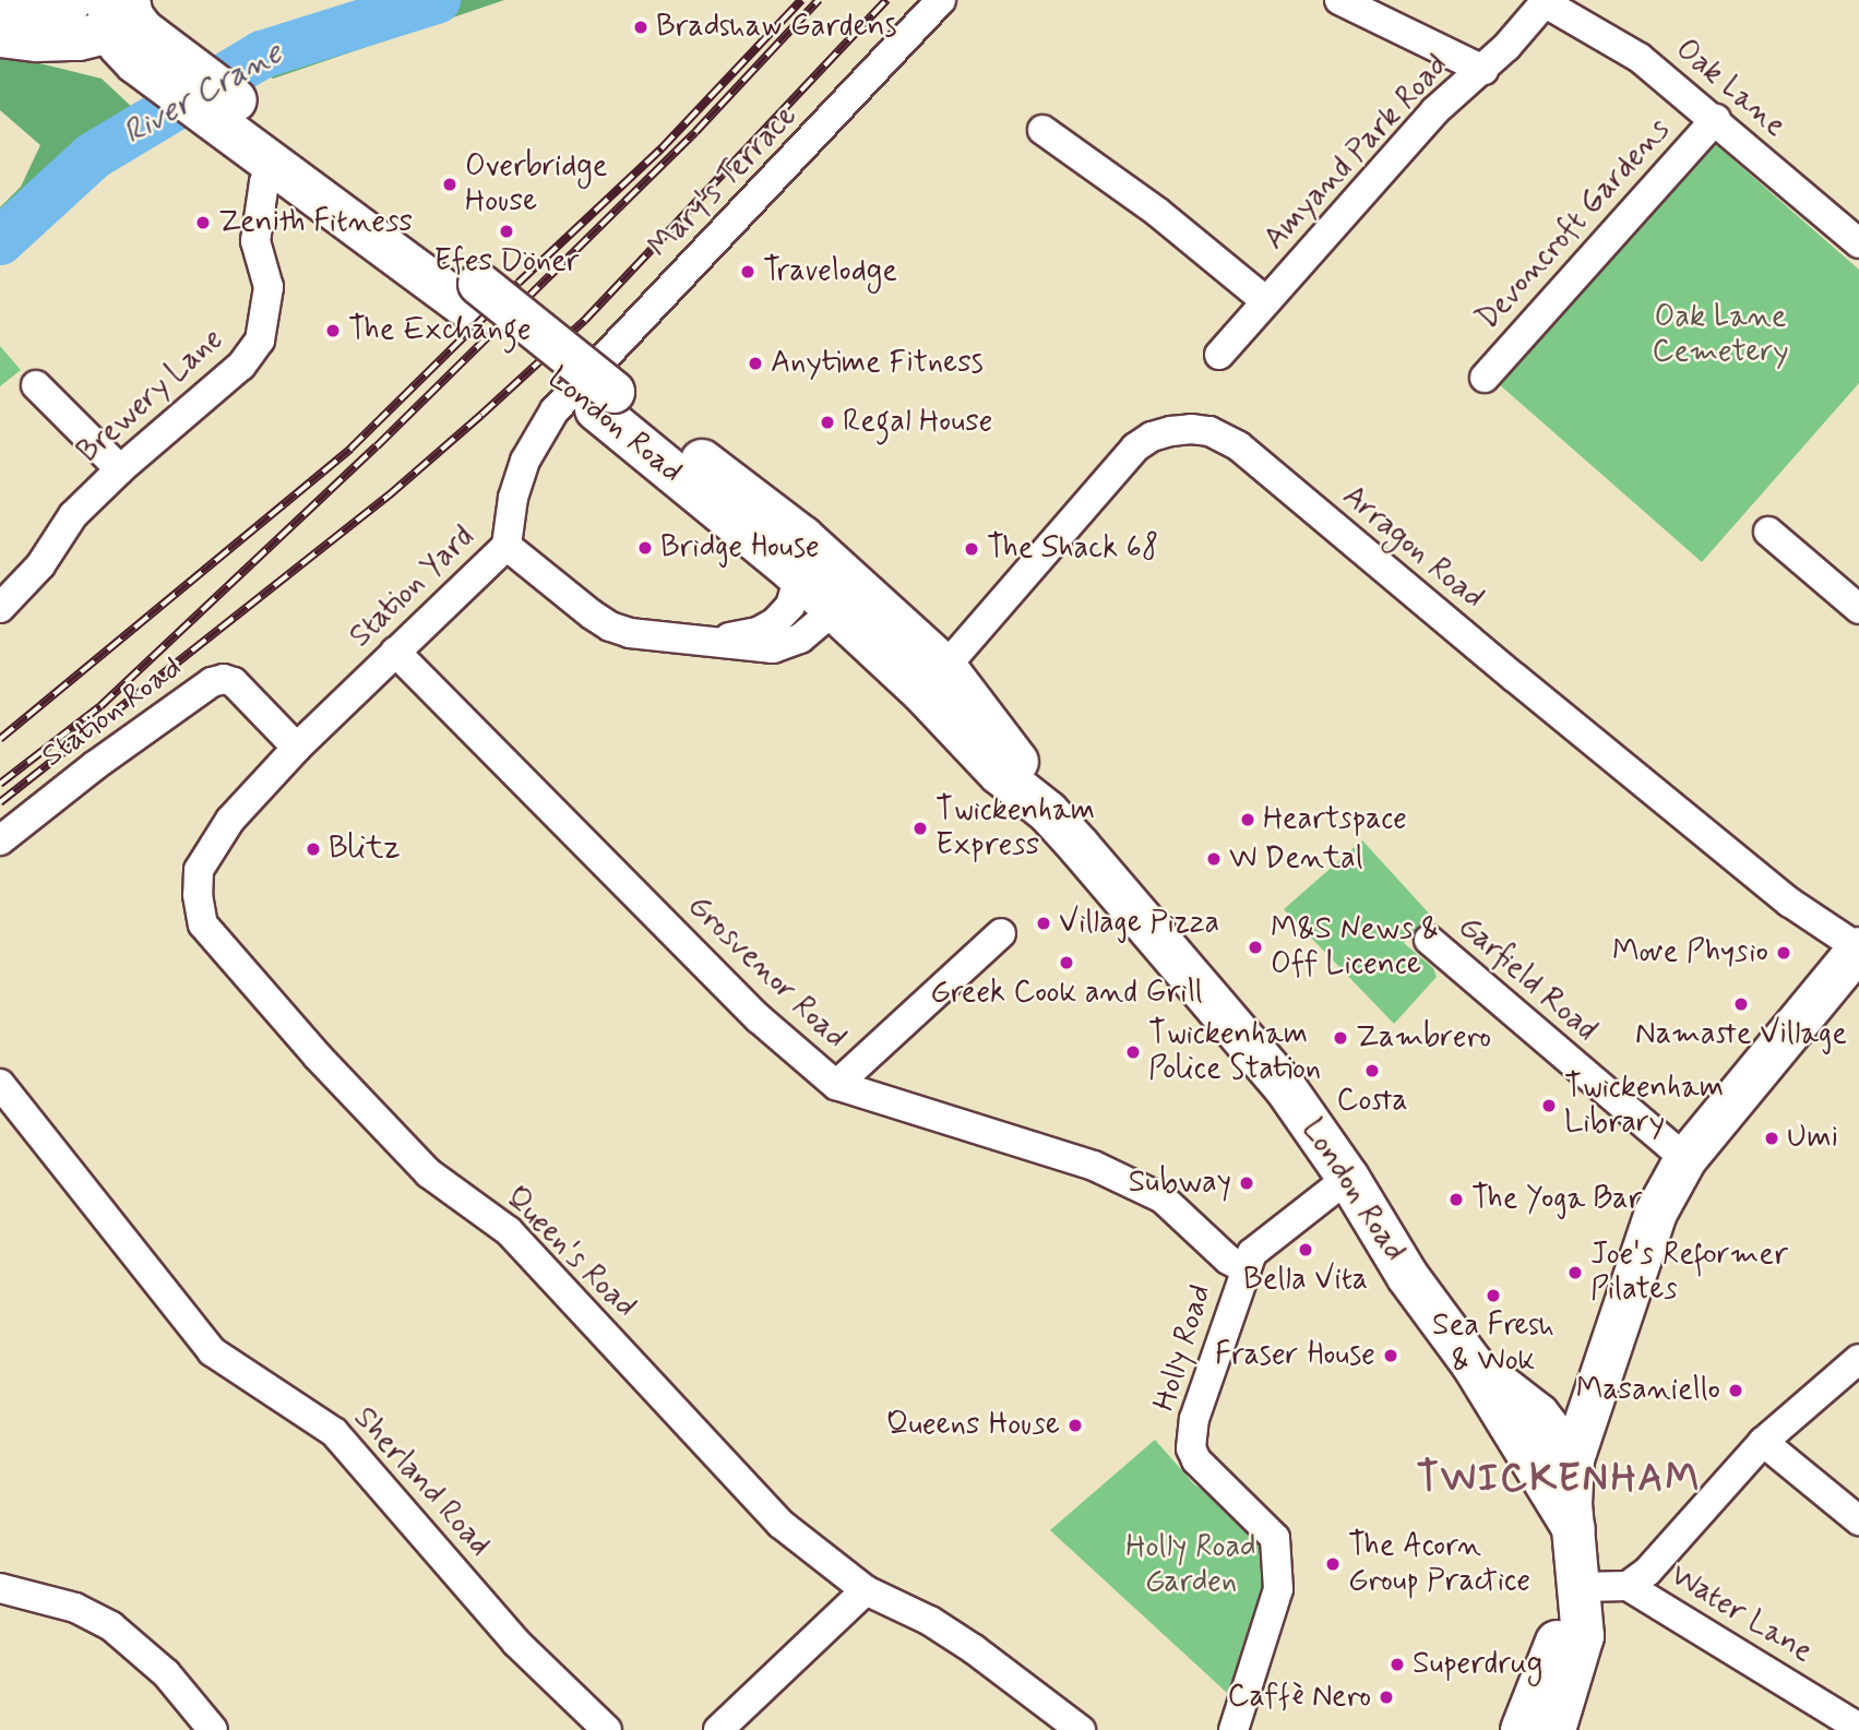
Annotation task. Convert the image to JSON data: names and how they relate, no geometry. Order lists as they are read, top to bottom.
{
  "streets": {
    "main road": ["London Road"],
    "street": [
      "Oak Lane",
      "Amyand Park Road",
      "Mary's Terrace",
      "Devoncroft Gardens",
      "Brewery Lane",
      "Arragon Road",
      "Station Yard",
      "Station Road",
      "Grosvenor Road",
      "Garfield Road",
      "Queen's Road",
      "Holly Road",
      "Sherland Road",
      "Water Lane"
    ]
  },
  "crossings": [
    ["Oak Lane", "Amyand Park Road"],
    ["Oak Lane", "Devoncroft Gardens"],
    ["Mary's Terrace", "Station Yard"],
    ["Brewery Lane", "London Road"],
    ["London Road", "Arragon Road"],
    ["London Road", "Holly Road"],
    ["London Road", "Water Lane"],
    ["Station Yard", "Station Road"],
    ["Station Yard", "Grosvenor Road"],
    ["Station Yard", "Queen's Road"],
    ["Station Road", "Queen's Road"],
    ["Grosvenor Road", "Holly Road"]
  ],
  "districts": ["TWICKENHAM"],
  "water": ["River Crane"],
  "parks": ["Oak Lane Cemetery", "Holly Road Garden"],
  "places": [
    "Bradshaw Gardens",
    "Overbridge House",
    "Zenith Fitness",
    "Efes Döner",
    "Travelodge",
    "The Exchange",
    "Anytime Fitness",
    "Regal House",
    "Bridge House",
    "The Shack 68",
    "Heartspace",
    "Twickenham Express",
    "Blitz",
    "W Dental",
    "Village Pizza",
    "M&S News & Off Licence",
    "Move Physio",
    "Greek Cook and Grill",
    "Namaste Village",
    "Zambrero",
    "Twickenham Police Station",
    "Costa",
    "Twickenham Library",
    "Umi",
    "Subway",
    "The Yoga Bar",
    "Bella Vita",
    "Joe's Reformer Pilates",
    "Sea Fresh & Wok",
    "Fraser House",
    "Masaniello",
    "Queens House",
    "The Acorn Group Practice",
    "Superdrug",
    "Caffè Nero"
  ]
}
